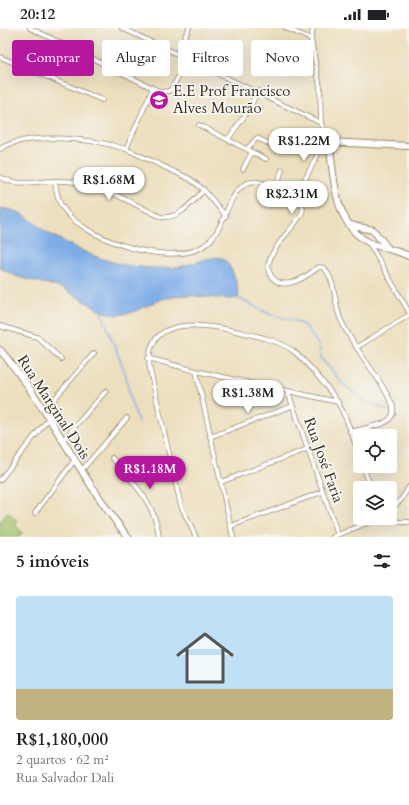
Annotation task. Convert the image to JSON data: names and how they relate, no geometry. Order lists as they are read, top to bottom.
{
  "streets": {
    "street": ["Rua Marginal Dois", "Rua José Faria"]
  },
  "places": {
    "school or university": ["E.E Prof Francisco Alves Mourão"]
  },
  "page": {
    "status": "20:12",
    "chip": [
      "Comprar",
      "Alugar",
      "Filtros",
      "Novo"
    ],
    "price": [
      "R$1.22M",
      "R$1.68M",
      "R$2.31M",
      "R$1.38M",
      "R$1.18M"
    ],
    "heading": "5 imóveis",
    "list": [
      {
        "name": "R$1,180,000",
        "note": "2 quartos · 62 m² · Rua Salvador Dali"
      }
    ]
  }
}
